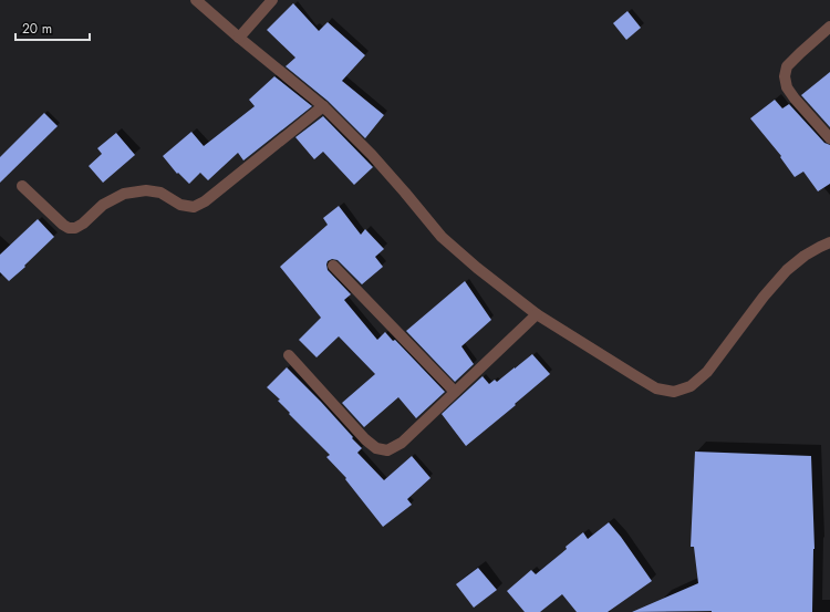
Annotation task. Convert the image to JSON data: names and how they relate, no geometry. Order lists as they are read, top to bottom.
{
  "scale_bar": "20 m"
}
